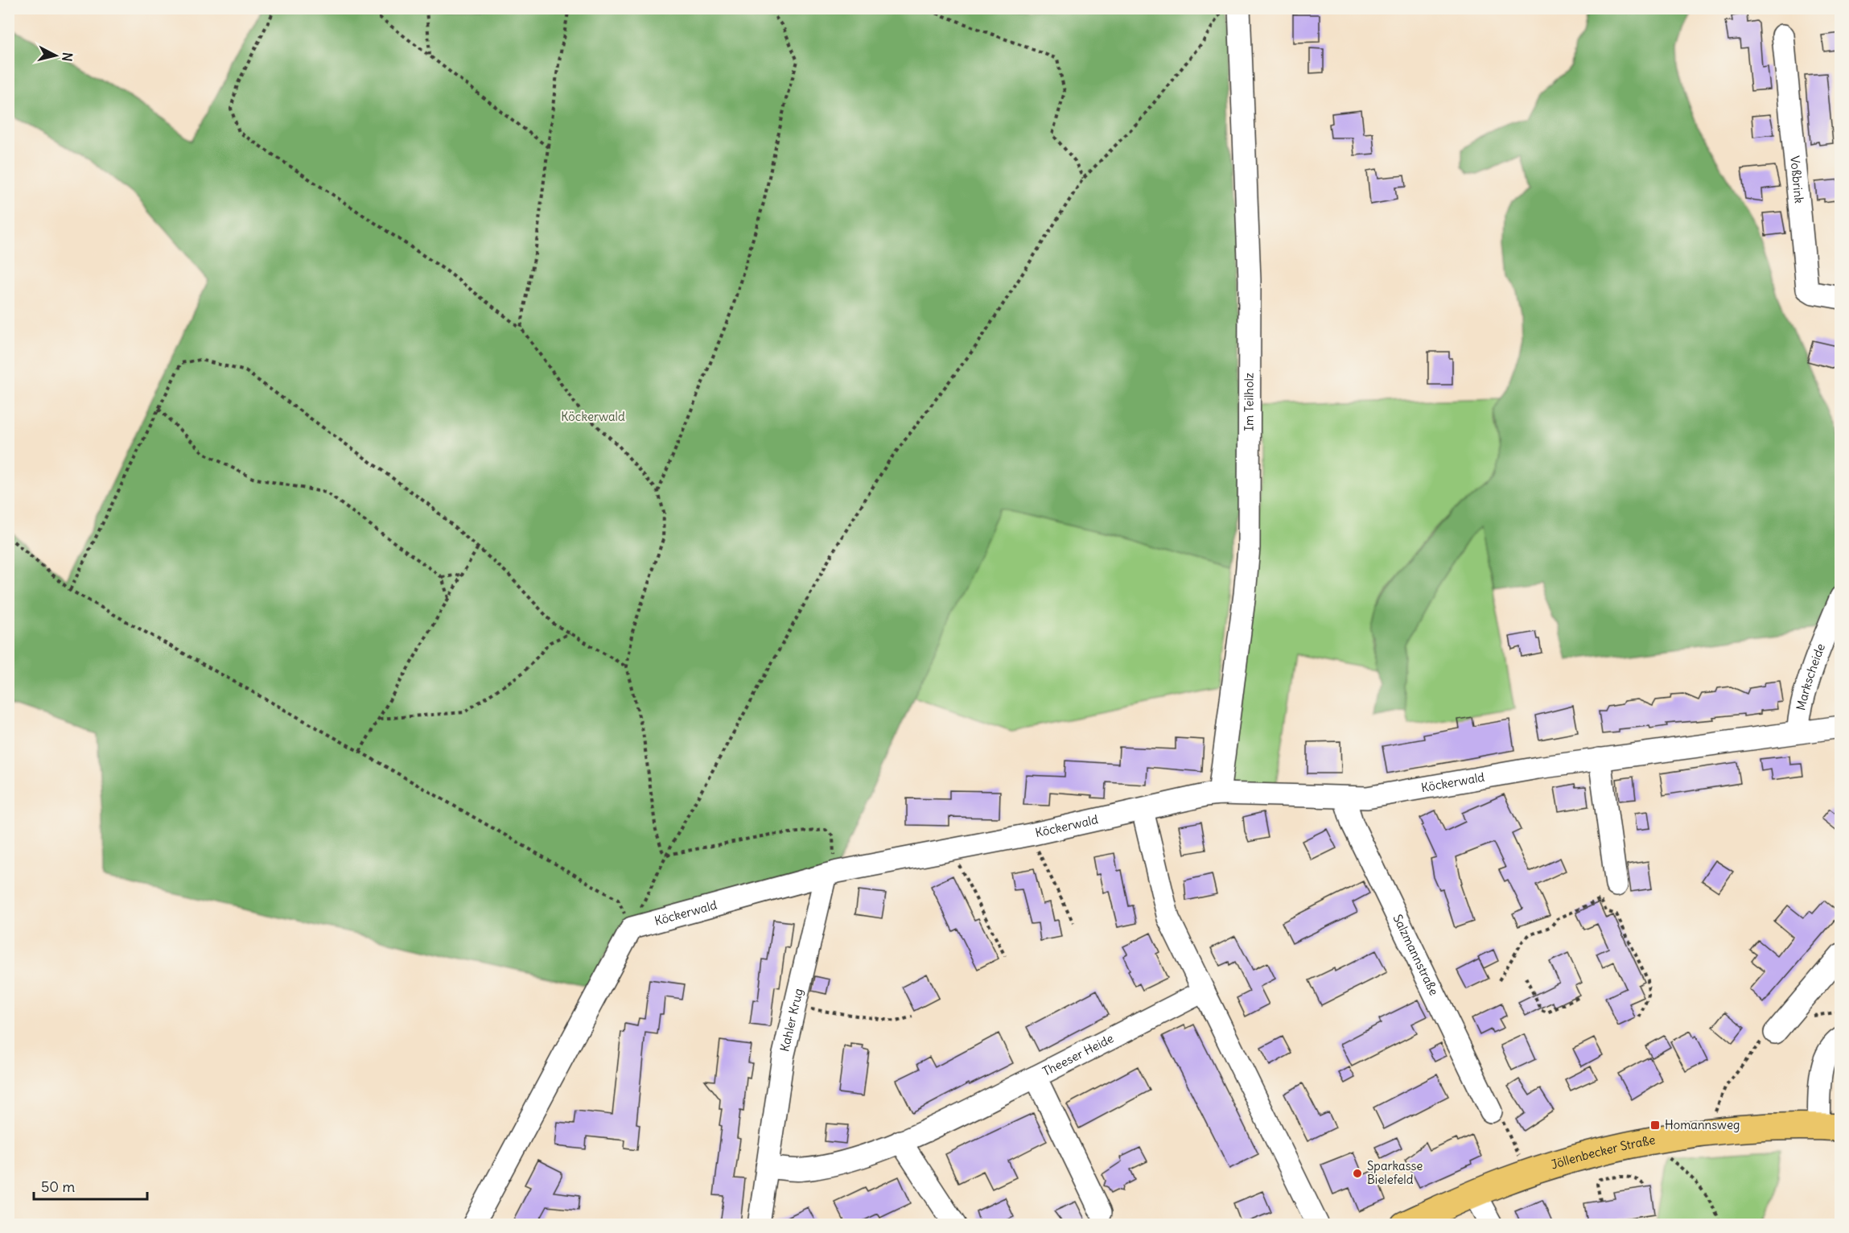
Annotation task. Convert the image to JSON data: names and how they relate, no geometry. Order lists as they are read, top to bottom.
{
  "streets": {
    "main road": ["Jöllenbecker Straße"],
    "street": [
      "Voßbrink",
      "Im Teilholz",
      "Markscheide",
      "Köckerwald",
      "Salzmannstraße",
      "Kahler Krug",
      "Theeser Heide"
    ]
  },
  "crossings": [
    ["Im Teilholz", "Köckerwald"],
    ["Markscheide", "Köckerwald"],
    ["Köckerwald", "Salzmannstraße"],
    ["Köckerwald", "Kahler Krug"]
  ],
  "parks": ["Köckerwald"],
  "places": {
    "transit": ["Homannsweg"],
    "other": ["Sparkasse Bielefeld"]
  },
  "scale_bar": "50 m",
  "north": "right"
}
